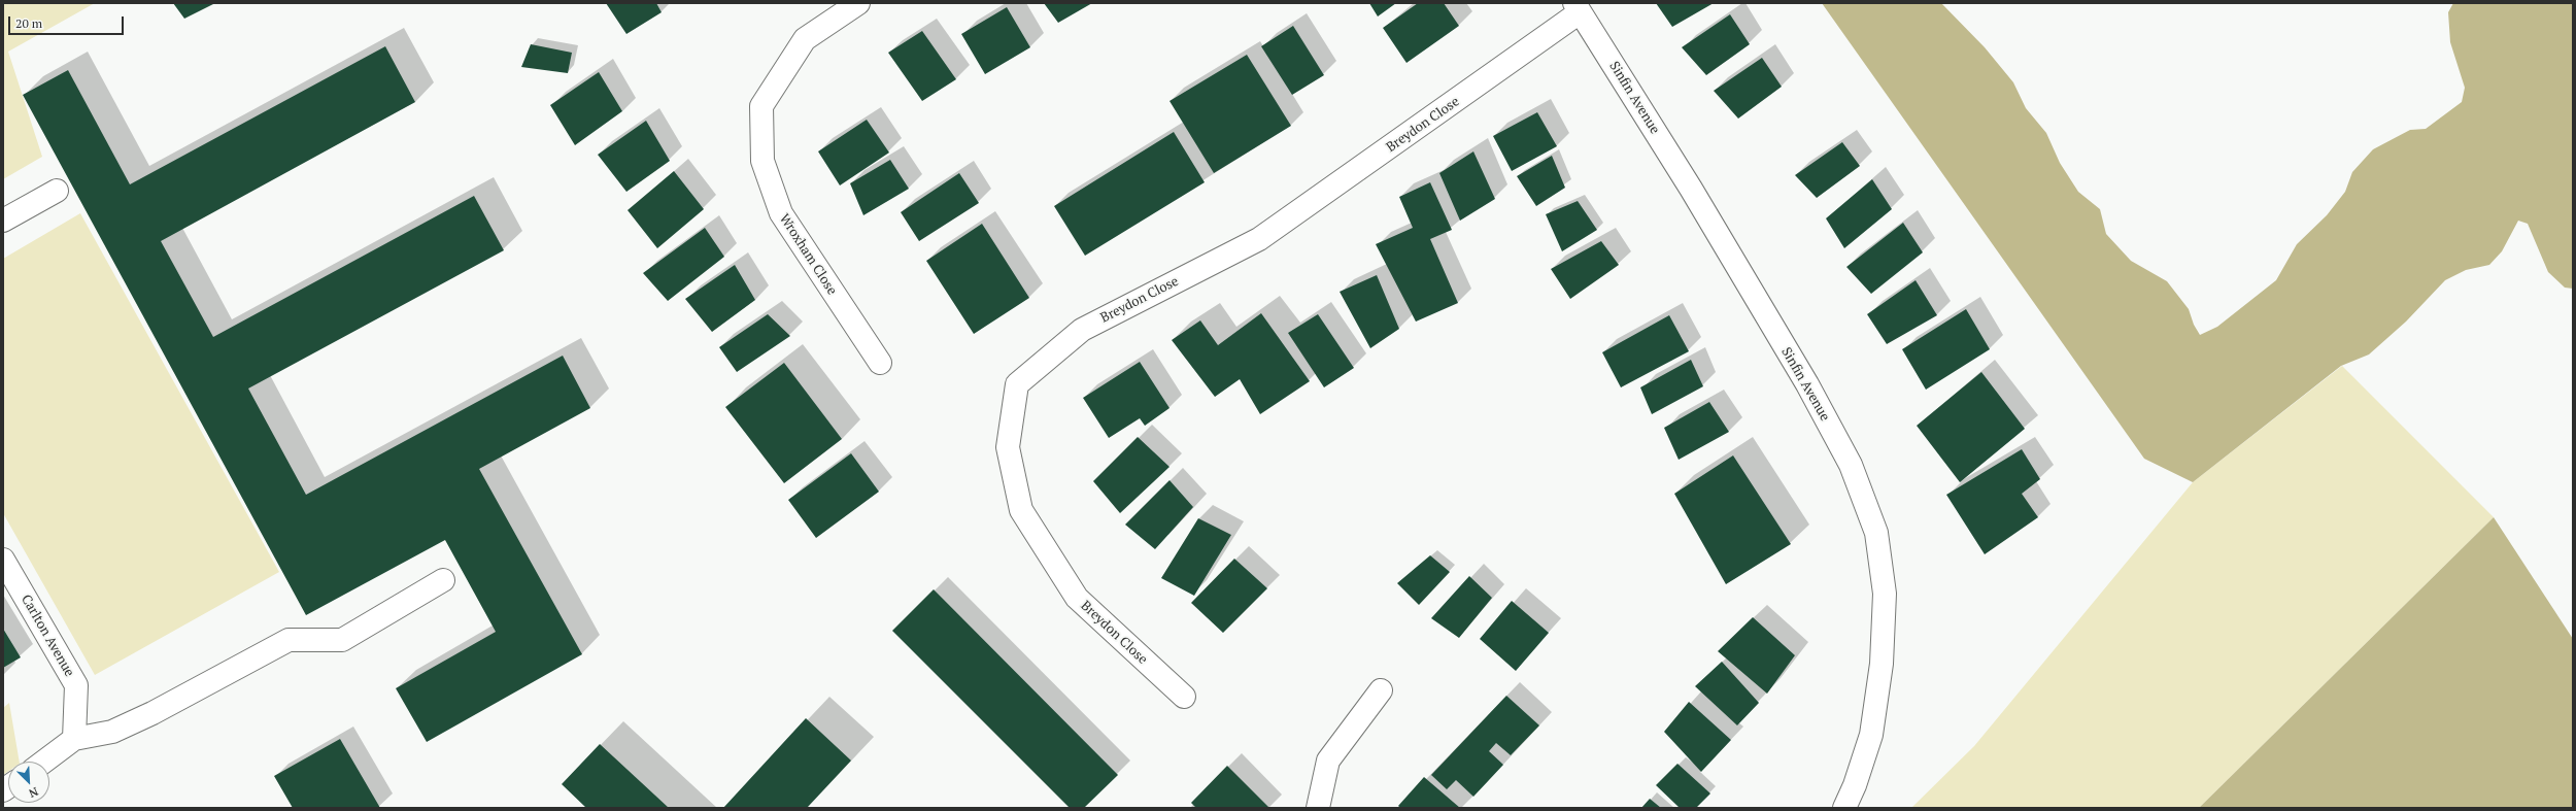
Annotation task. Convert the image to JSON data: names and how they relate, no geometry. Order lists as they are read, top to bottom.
{
  "streets": {
    "street": [
      "Sinfin Avenue",
      "Breydon Close",
      "Wroxham Close",
      "Carlton Avenue"
    ]
  },
  "crossings": [
    ["Sinfin Avenue", "Breydon Close"]
  ],
  "scale_bar": "20 m",
  "north": "bottom right"
}
